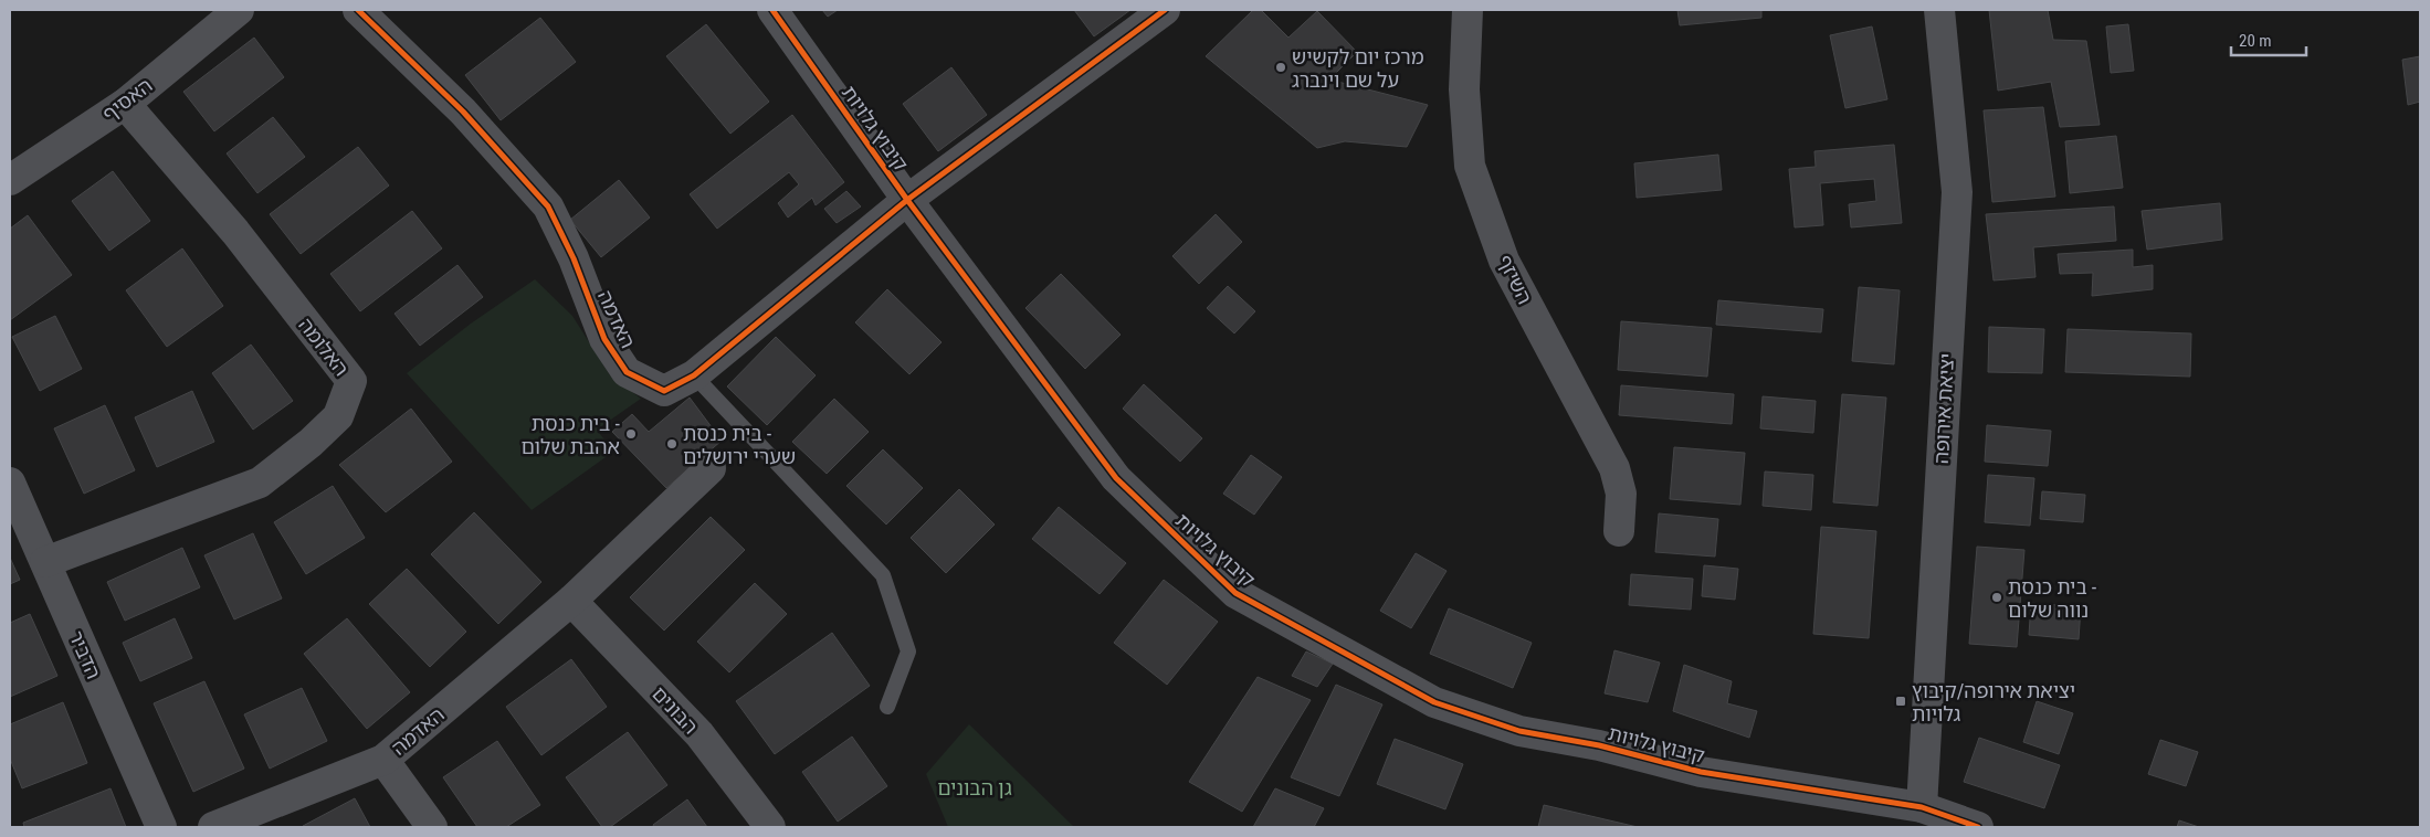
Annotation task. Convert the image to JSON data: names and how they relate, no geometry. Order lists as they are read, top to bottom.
{
  "streets": {
    "street": [
      "האסיף",
      "קיבוץ גלויות",
      "השיזף",
      "האדמה",
      "האלומה",
      "יציאת אירופה",
      "הדביר",
      "הבונים"
    ]
  },
  "crossings": [
    ["האסיף", "האלומה"],
    ["קיבוץ גלויות", "האדמה"],
    ["קיבוץ גלויות", "יציאת אירופה"],
    ["האדמה", "הבונים"],
    ["האלומה", "הדביר"]
  ],
  "parks": ["גן הבונים"],
  "places": {
    "other": [
      "מרכז יום לקשיש על שם וינברג",
      "בית כנסת - אהבת שלום",
      "בית כנסת - שערי ירושלים",
      "בית כנסת - נווה שלום"
    ],
    "transit": ["יציאת אירופה/קיבוץ גלויות"]
  },
  "scale_bar": "20 m"
}
